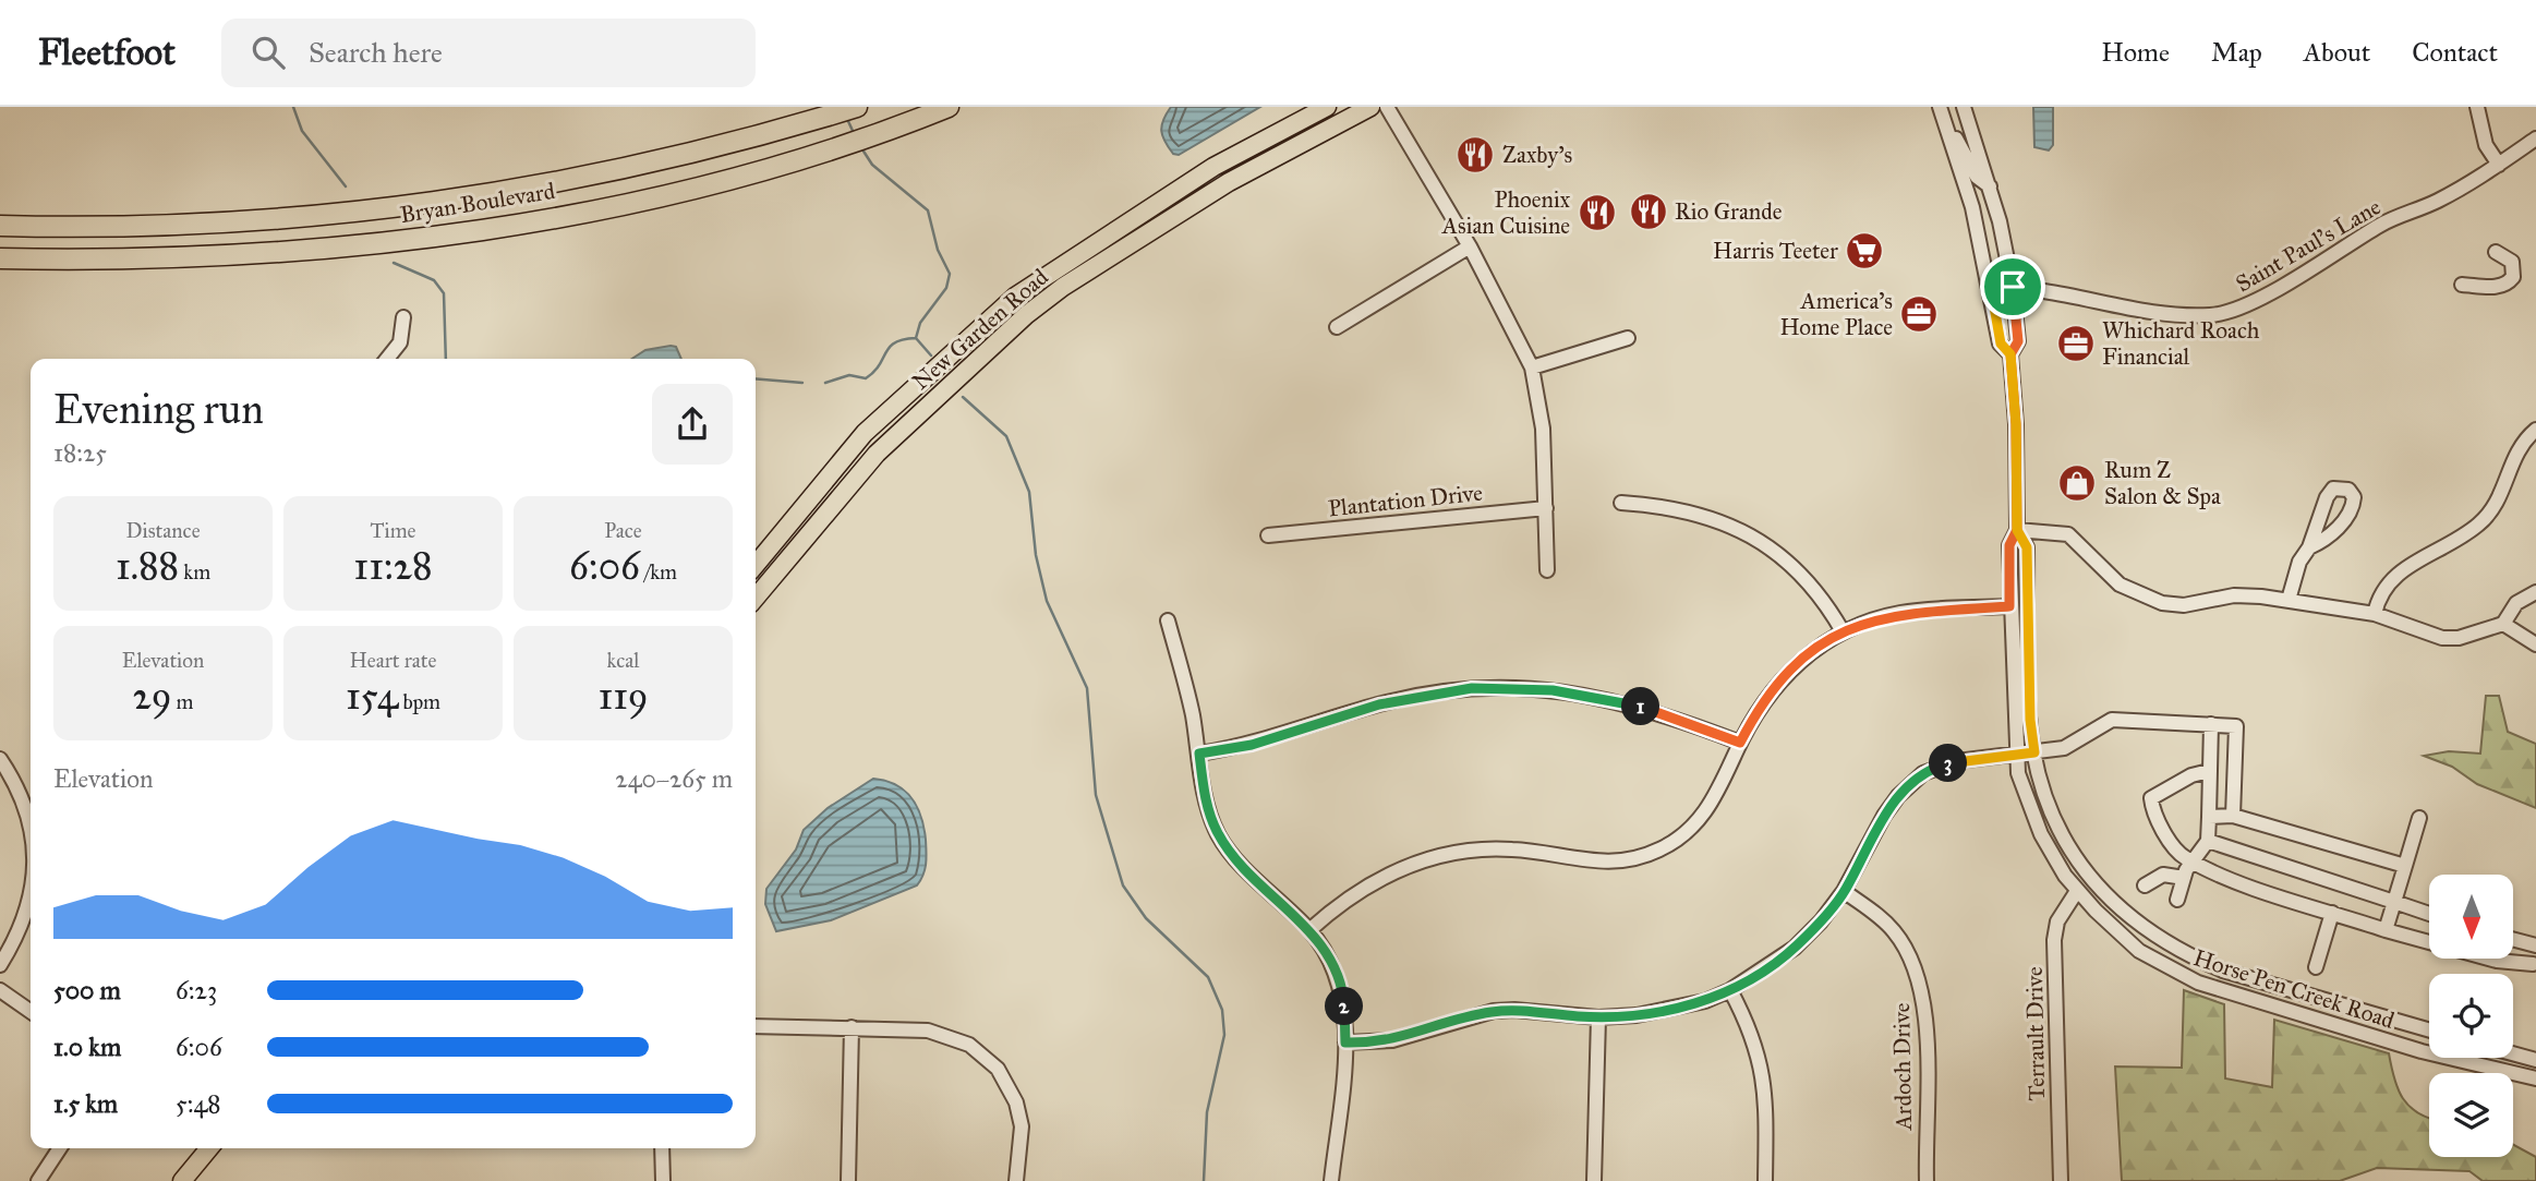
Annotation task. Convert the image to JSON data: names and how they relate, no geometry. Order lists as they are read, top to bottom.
{
  "streets": {
    "highway": ["Bryan Boulevard"],
    "main road": ["New Garden Road"],
    "street": [
      "Saint Paul's Lane",
      "Plantation Drive",
      "Horse Pen Creek Road",
      "Terrault Drive",
      "Ardoch Drive"
    ]
  },
  "crossings": [
    ["Saint Paul's Lane", "Horse Pen Creek Road"],
    ["Horse Pen Creek Road", "Terrault Drive"]
  ],
  "places": {
    "restaurant": ["Zaxby's", "Rio Grande", "Phoenix Asian Cuisine"],
    "supermarket": ["Harris Teeter"],
    "office": ["America's Home Place", "Whichard Roach Financial"],
    "shop": ["Rum Z Salon & Spa"]
  },
  "north": "bottom",
  "page": {
    "header": "Fleetfoot",
    "search": "Search here",
    "nav": [
      "Home",
      "Map",
      "About",
      "Contact"
    ],
    "heading": ["Evening run", "18:25"],
    "stats": [
      ["Distance", "1.88 km"],
      ["Time", "11:28"],
      ["Pace", "6:06 /km"],
      ["Elevation", "29 m"],
      ["Heart rate", "154 bpm"],
      ["kcal", "119"]
    ],
    "pins": ["1", "3", "2"],
    "chart": ["Elevation", "240–265 m"],
    "list": [
      {
        "name": "500 m",
        "note": "6:23"
      },
      {
        "name": "1.0 km",
        "note": "6:06"
      },
      {
        "name": "1.5 km",
        "note": "5:48"
      }
    ]
  }
}
